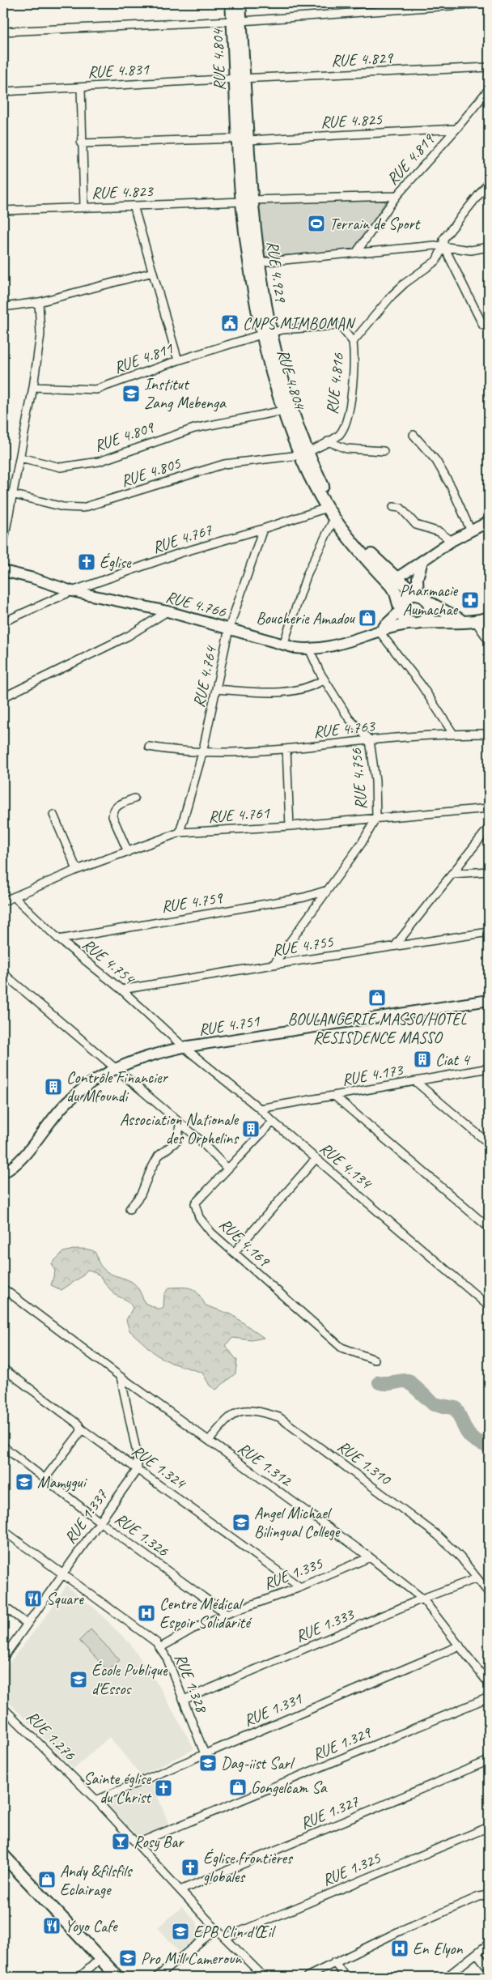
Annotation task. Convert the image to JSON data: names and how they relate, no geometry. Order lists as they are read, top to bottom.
{
  "streets": {
    "main road": [
      "RUE 4.804",
      "RUE 4.929",
      "RUE 4.766",
      "RUE 4.751"
    ],
    "street": [
      "RUE 4.829",
      "RUE 4.831",
      "RUE 4.825",
      "RUE 4.819",
      "RUE 4.823",
      "RUE 4.811",
      "RUE 4.816",
      "RUE 4.809",
      "RUE 4.805",
      "RUE 4.767",
      "RUE 4.764",
      "RUE 4.763",
      "RUE 4.756",
      "RUE 4.761",
      "RUE 4.759",
      "RUE 4.755",
      "RUE 4.754",
      "RUE 4.173",
      "RUE 4.134",
      "RUE 4.169",
      "RUE 1.310",
      "RUE 1.312",
      "RUE 1.324",
      "RUE 1.337",
      "RUE 1.326",
      "RUE 1.335",
      "RUE 1.333",
      "RUE 1.328",
      "RUE 1.331",
      "RUE 1.276",
      "RUE 1.329",
      "RUE 1.327",
      "RUE 1.325"
    ]
  },
  "crossings": [
    ["RUE 4.829", "RUE 4.804"],
    ["RUE 4.829", "RUE 4.831"],
    ["RUE 4.804", "RUE 4.831"],
    ["RUE 4.804", "RUE 4.825"],
    ["RUE 4.804", "RUE 4.823"],
    ["RUE 4.804", "RUE 4.929"],
    ["RUE 4.804", "RUE 4.811"],
    ["RUE 4.804", "RUE 4.816"],
    ["RUE 4.804", "RUE 4.809"],
    ["RUE 4.804", "RUE 4.805"],
    ["RUE 4.804", "RUE 4.767"],
    ["RUE 4.804", "RUE 4.766"],
    ["RUE 4.825", "RUE 4.819"],
    ["RUE 4.819", "RUE 4.823"],
    ["RUE 4.823", "RUE 4.929"],
    ["RUE 4.929", "RUE 4.811"],
    ["RUE 4.929", "RUE 4.816"],
    ["RUE 4.929", "RUE 4.805"],
    ["RUE 4.929", "RUE 4.766"],
    ["RUE 4.811", "RUE 4.816"],
    ["RUE 4.816", "RUE 4.805"],
    ["RUE 4.767", "RUE 4.766"],
    ["RUE 4.767", "RUE 4.764"],
    ["RUE 4.766", "RUE 4.764"],
    ["RUE 4.766", "RUE 4.756"],
    ["RUE 4.764", "RUE 4.763"],
    ["RUE 4.764", "RUE 4.761"],
    ["RUE 4.763", "RUE 4.756"],
    ["RUE 4.756", "RUE 4.761"],
    ["RUE 4.756", "RUE 4.759"],
    ["RUE 4.756", "RUE 4.755"],
    ["RUE 4.761", "RUE 4.754"],
    ["RUE 4.759", "RUE 4.754"],
    ["RUE 4.755", "RUE 4.754"],
    ["RUE 4.754", "RUE 4.751"],
    ["RUE 4.754", "RUE 4.134"],
    ["RUE 4.751", "RUE 4.134"],
    ["RUE 4.173", "RUE 4.134"],
    ["RUE 4.134", "RUE 4.169"],
    ["RUE 1.310", "RUE 1.312"],
    ["RUE 1.310", "RUE 1.333"],
    ["RUE 1.312", "RUE 1.335"],
    ["RUE 1.312", "RUE 1.333"],
    ["RUE 1.312", "RUE 1.331"],
    ["RUE 1.324", "RUE 1.337"],
    ["RUE 1.324", "RUE 1.335"],
    ["RUE 1.337", "RUE 1.326"],
    ["RUE 1.337", "RUE 1.328"],
    ["RUE 1.326", "RUE 1.335"],
    ["RUE 1.335", "RUE 1.328"],
    ["RUE 1.333", "RUE 1.328"],
    ["RUE 1.328", "RUE 1.331"],
    ["RUE 1.331", "RUE 1.276"],
    ["RUE 1.276", "RUE 1.329"],
    ["RUE 1.276", "RUE 1.327"],
    ["RUE 1.276", "RUE 1.325"]
  ],
  "places": {
    "sports": ["Terrain de Sport"],
    "public building": ["CNPS MIMBOMAN"],
    "school or university": [
      "Institut Zang Mebenga",
      "Mamygui",
      "Angel Michael Bilingual College",
      "École Publique d'Essos",
      "Dag-iist Sarl",
      "EPB Clin d'Œil",
      "Pro Mill Cameroun"
    ],
    "church": ["Église", "Sainte église du Christ", "Église frontières globales"],
    "pharmacy": ["Pharmacie Aumachae"],
    "shop": [
      "Boucherie Amadou",
      "BOULANGERIE MASSO/HOTEL RESISDENCE MASSO",
      "Gongelcam Sa",
      "Andy &filsfils Eclairage"
    ],
    "building": ["Ciat 4", "Contrôle Financier du Mfoundi", "Association Nationale des Orphelins"],
    "restaurant": ["Square", "Yoyo Cafe"],
    "hospital": ["Centre Médical Espoir Solidarité", "En Elyon"],
    "bar": ["Rosy Bar"]
  }
}
